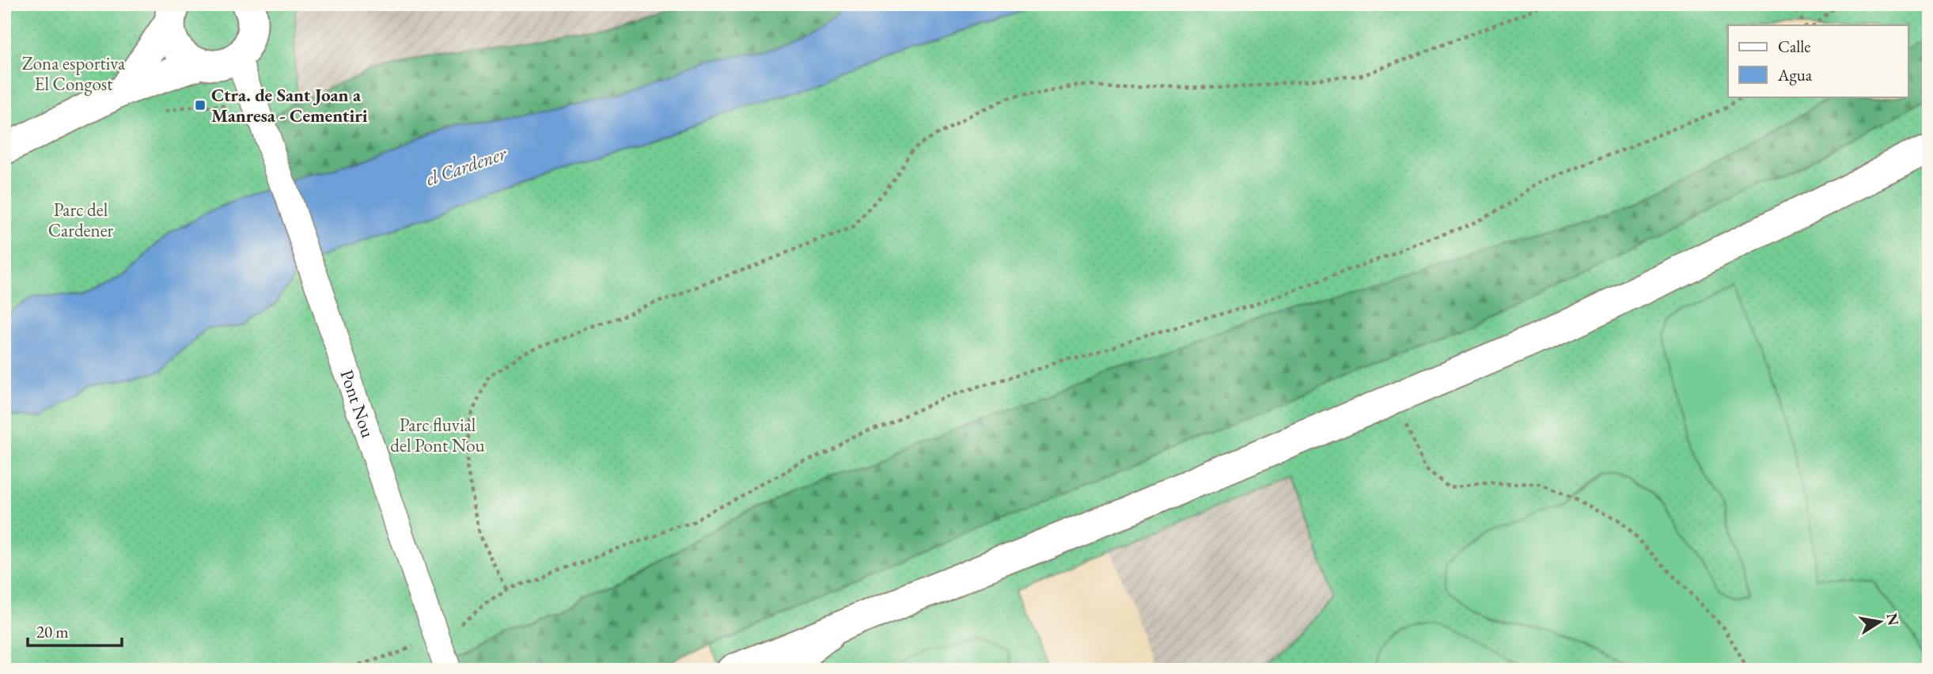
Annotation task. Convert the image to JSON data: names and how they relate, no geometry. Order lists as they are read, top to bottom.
{
  "streets": {
    "street": ["Pont Nou"]
  },
  "water": ["el Cardener"],
  "parks": ["Zona esportiva El Congost", "Parc del Cardener", "Parc fluvial del Pont Nou"],
  "places": {
    "transit": ["Ctra. de Sant Joan a Manresa - Cementiri"]
  },
  "legend": ["Calle", "Agua"],
  "scale_bar": "20 m",
  "north": "right"
}
